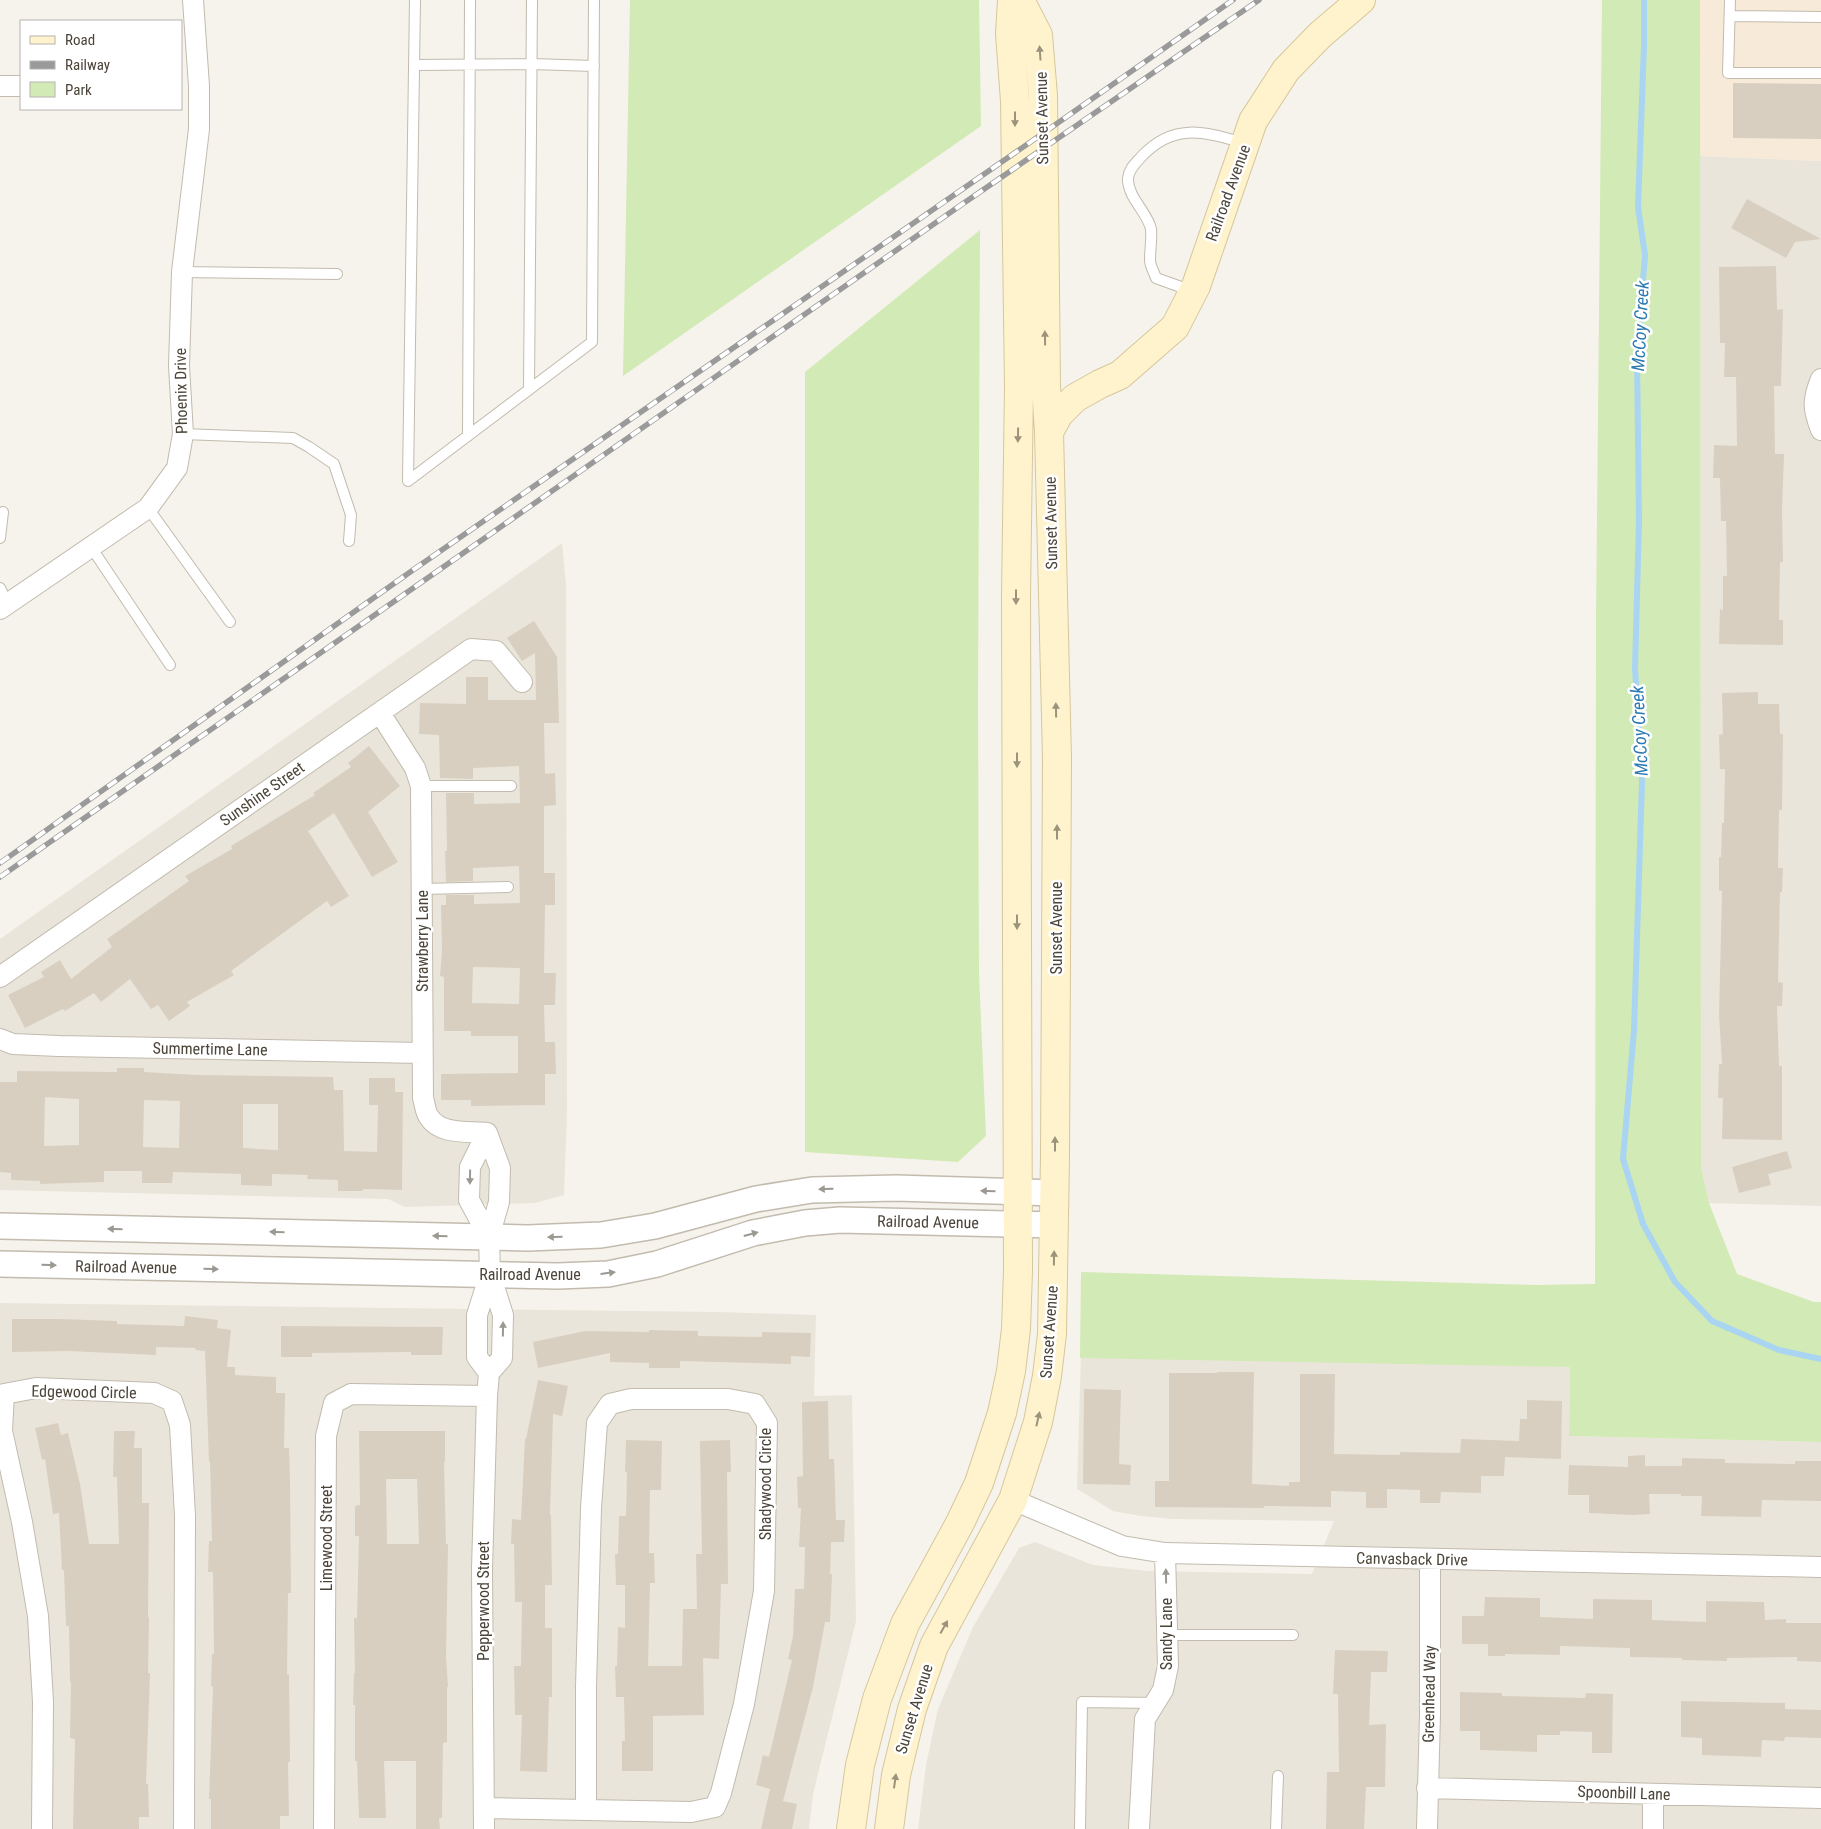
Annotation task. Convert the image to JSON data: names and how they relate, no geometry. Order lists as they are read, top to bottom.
{
  "streets": {
    "main road": ["Sunset Avenue", "Railroad Avenue"],
    "street": [
      "Phoenix Drive",
      "Sunshine Street",
      "Strawberry Lane",
      "Summertime Lane",
      "Edgewood Circle",
      "Shadywood Circle",
      "Limewood Street",
      "Canvasback Drive",
      "Pepperwood Street",
      "Sandy Lane",
      "Greenhead Way",
      "Spoonbill Lane"
    ]
  },
  "crossings": [
    ["Sunset Avenue", "Railroad Avenue"],
    ["Sunset Avenue", "Canvasback Drive"],
    ["Railroad Avenue", "Pepperwood Street"],
    ["Sunshine Street", "Strawberry Lane"],
    ["Strawberry Lane", "Summertime Lane"],
    ["Shadywood Circle", "Pepperwood Street"],
    ["Limewood Street", "Pepperwood Street"],
    ["Canvasback Drive", "Sandy Lane"],
    ["Canvasback Drive", "Greenhead Way"],
    ["Greenhead Way", "Spoonbill Lane"]
  ],
  "water": ["McCoy Creek"],
  "legend": ["Road", "Railway", "Park"]
}
